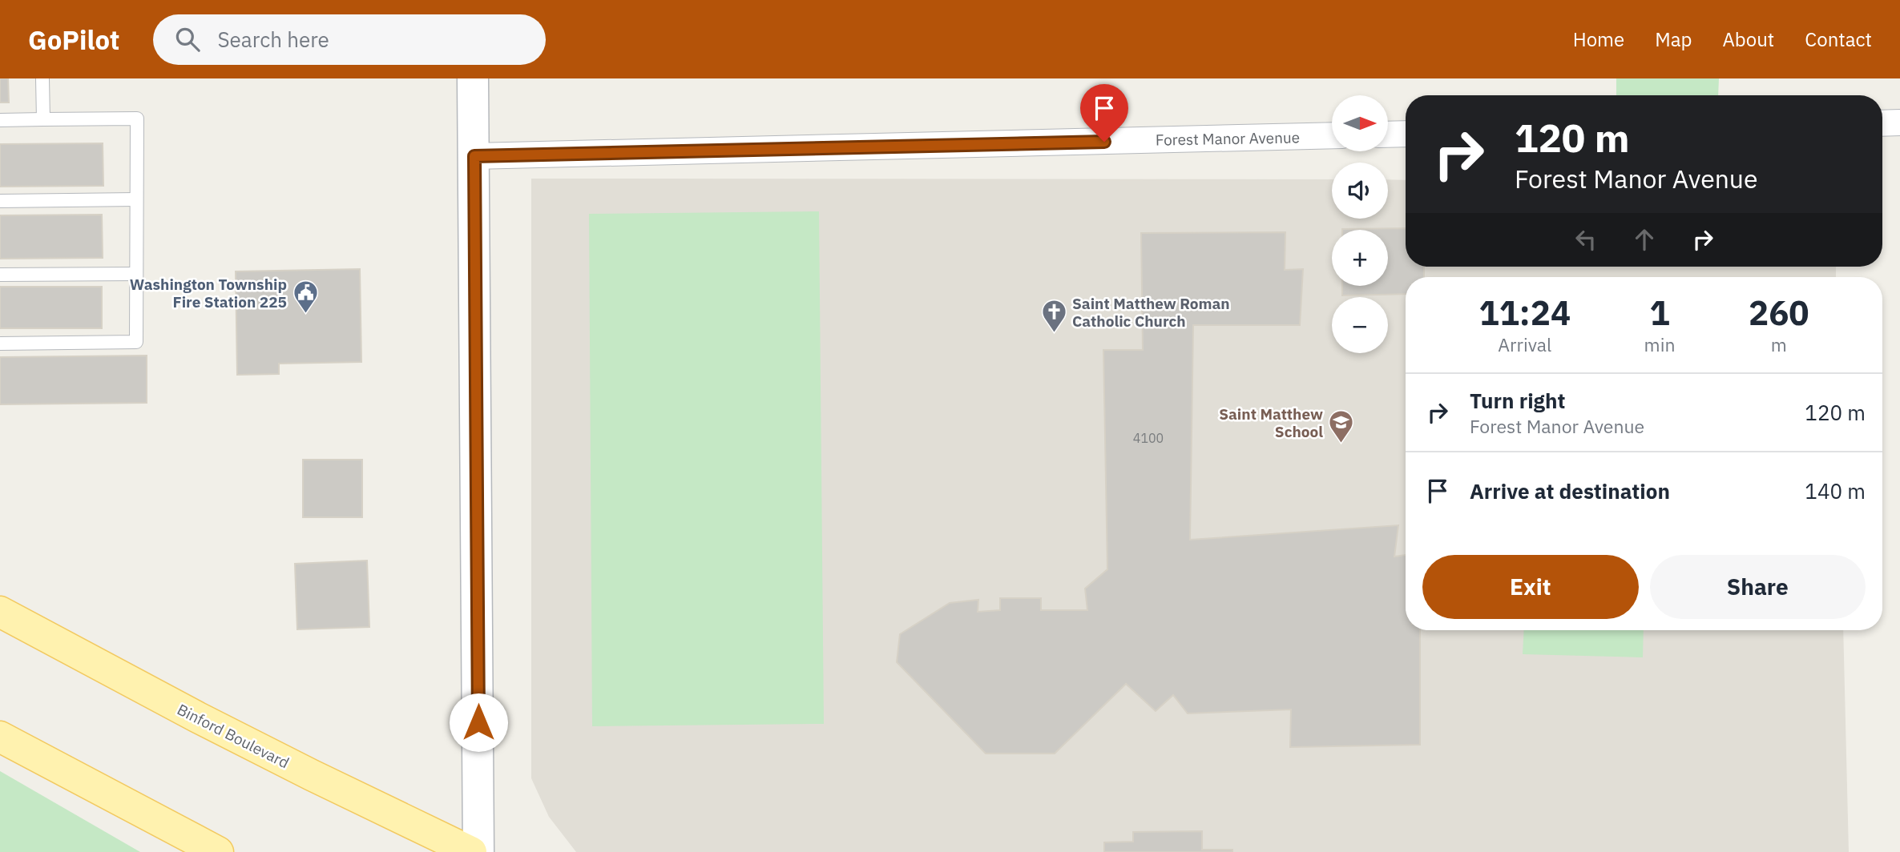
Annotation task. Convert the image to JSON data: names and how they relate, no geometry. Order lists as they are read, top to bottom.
{
  "streets": {
    "main road": ["Binford Boulevard"],
    "street": ["Forest Manor Avenue"]
  },
  "places": {
    "public building": ["Washington Township Fire Station 225"],
    "church": ["Saint Matthew Roman Catholic Church"],
    "school or university": ["Saint Matthew School"]
  },
  "house_numbers": ["4100"],
  "north": "right",
  "page": {
    "header": "GoPilot",
    "search": "Search here",
    "nav": [
      "Home",
      "Map",
      "About",
      "Contact"
    ],
    "map_buttons": ["+", "−"],
    "turn": ["120 m", "Forest Manor Avenue"],
    "eta": [
      "11:24",
      "Arrival",
      "1",
      "min",
      "260",
      "m"
    ],
    "list": [
      {
        "name": "Turn right",
        "note": "Forest Manor Avenue",
        "value": "120 m"
      },
      {
        "name": "Arrive at destination",
        "value": "140 m"
      }
    ],
    "buttons": ["Exit", "Share"]
  }
}
